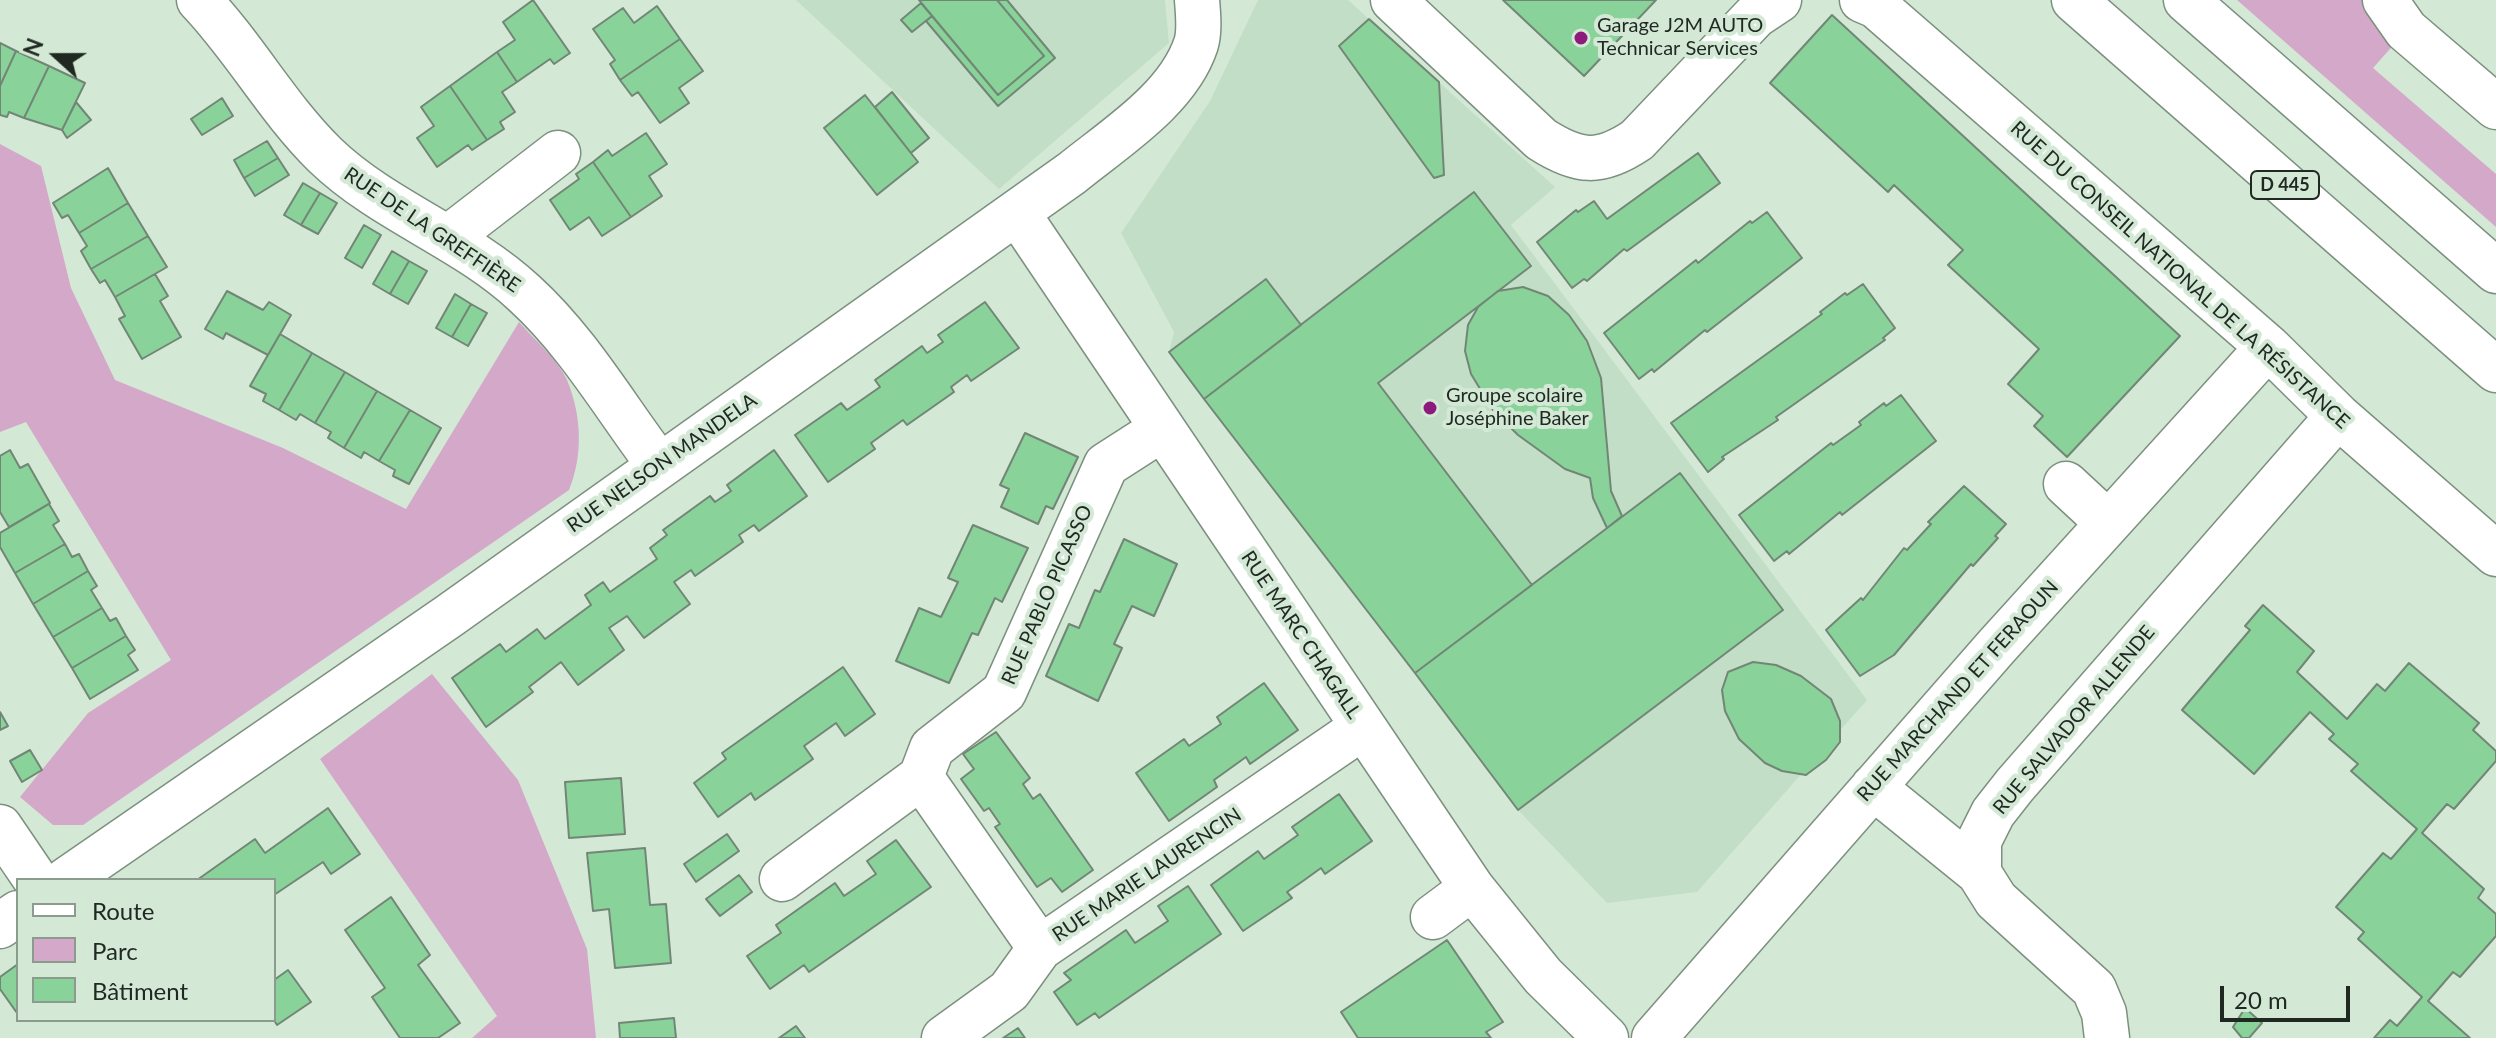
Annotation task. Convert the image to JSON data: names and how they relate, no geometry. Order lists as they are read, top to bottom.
{
  "streets": {
    "street": [
      "D 445",
      "RUE DE LA GREFFIÈRE",
      "RUE DU CONSEIL NATIONAL DE LA RÉSISTANCE",
      "RUE NELSON MANDELA",
      "RUE PABLO PICASSO",
      "RUE MARC CHAGALL",
      "RUE MARCHAND ET FERAOUN",
      "RUE SALVADOR ALLENDE",
      "RUE MARIE LAURENCIN"
    ]
  },
  "crossings": [
    ["RUE DE LA GREFFIÈRE", "RUE NELSON MANDELA"],
    ["RUE DU CONSEIL NATIONAL DE LA RÉSISTANCE", "RUE MARCHAND ET FERAOUN"],
    ["RUE DU CONSEIL NATIONAL DE LA RÉSISTANCE", "RUE SALVADOR ALLENDE"],
    ["RUE NELSON MANDELA", "RUE MARC CHAGALL"],
    ["RUE PABLO PICASSO", "RUE MARC CHAGALL"],
    ["RUE MARC CHAGALL", "RUE MARIE LAURENCIN"]
  ],
  "places": ["Garage J2M AUTO Technicar Services", "Groupe scolaire Joséphine Baker"],
  "legend": ["Route", "Parc", "Bâtiment"],
  "scale_bar": "20 m",
  "north": "left"
}
